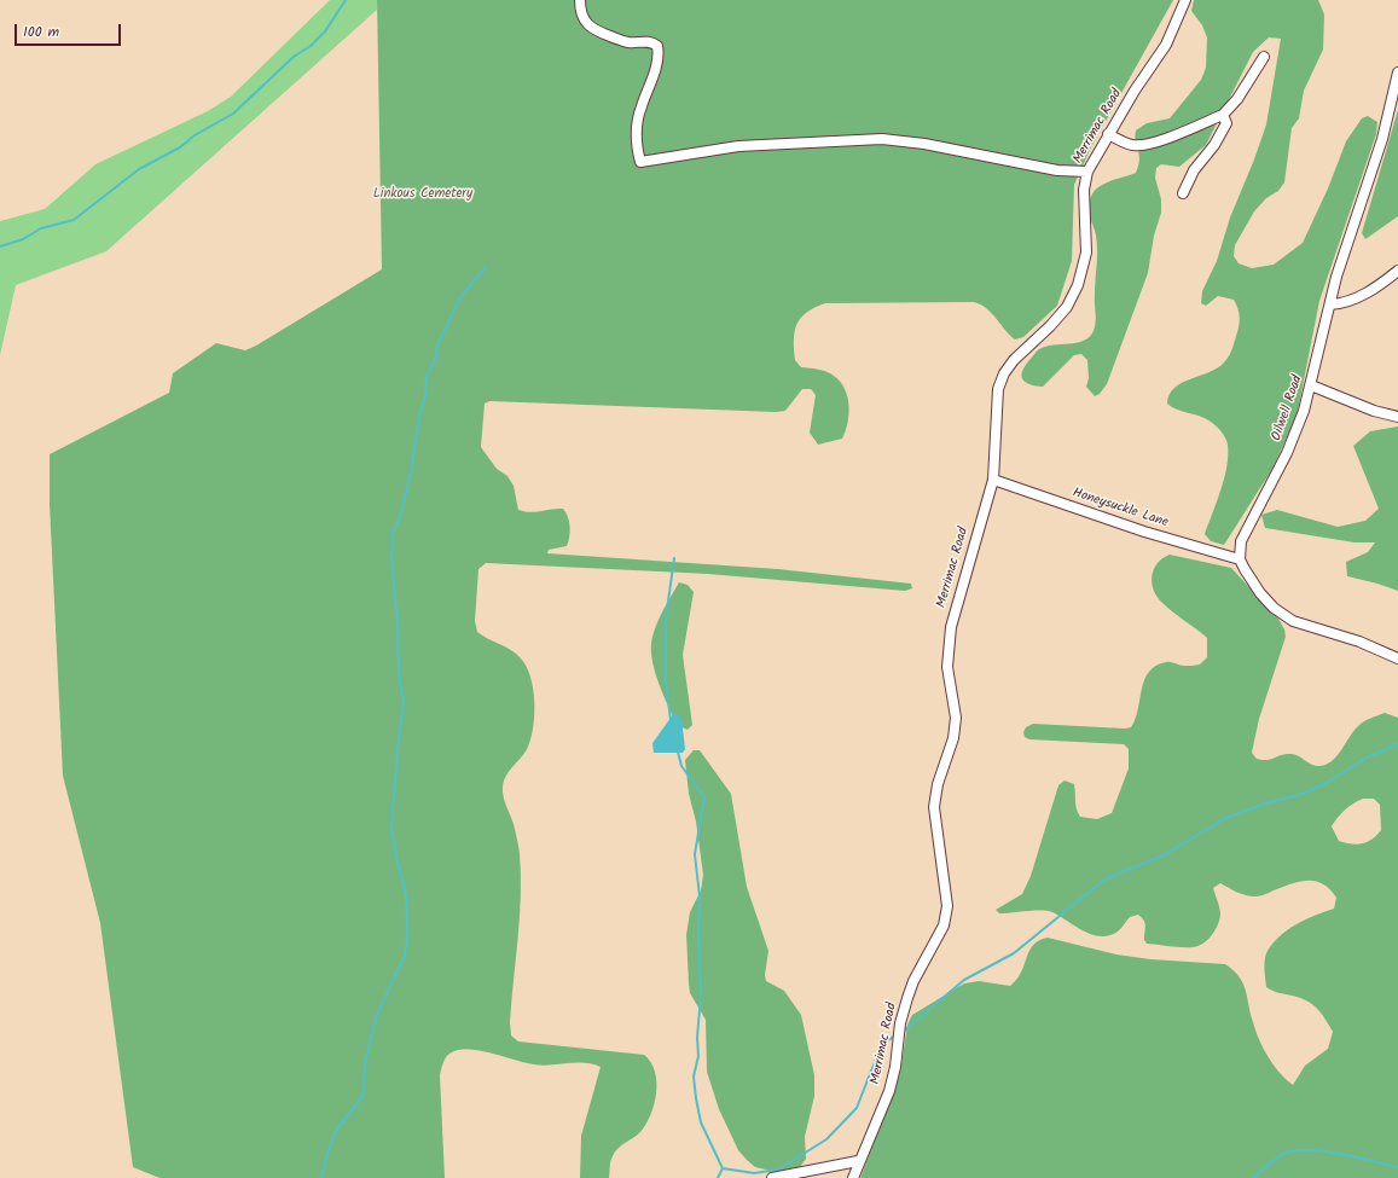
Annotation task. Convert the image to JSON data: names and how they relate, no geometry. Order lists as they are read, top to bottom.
{
  "streets": {
    "street": ["Merrimac Road", "Oilwell Road", "Honeysuckle Lane"]
  },
  "crossings": [
    ["Merrimac Road", "Honeysuckle Lane"],
    ["Oilwell Road", "Honeysuckle Lane"]
  ],
  "parks": ["Linkous Cemetery"],
  "scale_bar": "100 m"
}
